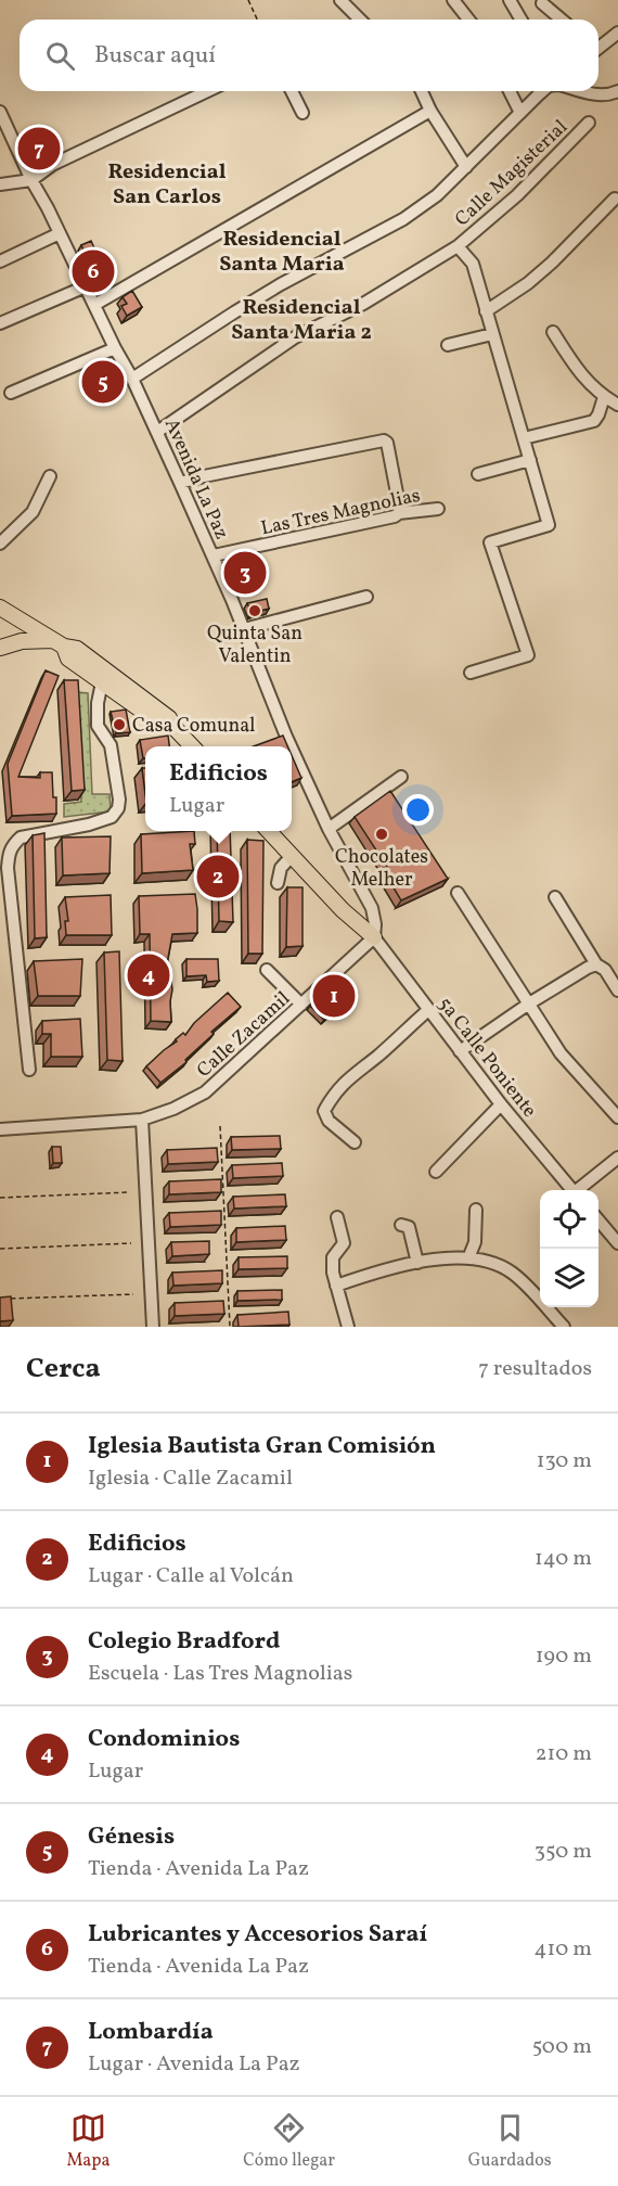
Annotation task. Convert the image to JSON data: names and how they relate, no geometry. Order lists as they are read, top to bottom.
{
  "streets": {
    "street": [
      "Calle Magisterial",
      "Avenida La Paz",
      "Las Tres Magnolias",
      "Calle Zacamil",
      "5a Calle Poniente"
    ]
  },
  "crossings": [
    ["Calle Magisterial", "Avenida La Paz"],
    ["Avenida La Paz", "Las Tres Magnolias"],
    ["Avenida La Paz", "Calle Zacamil"],
    ["Avenida La Paz", "5a Calle Poniente"],
    ["Calle Zacamil", "5a Calle Poniente"]
  ],
  "districts": ["Residencial San Carlos", "Residencial Santa Maria", "Residencial Santa Maria 2"],
  "places": ["Quinta San Valentin", "Casa Comunal", "Chocolates Melher"],
  "page": {
    "search": "Buscar aquí",
    "pins": [
      "7",
      "6",
      "5",
      "3",
      "2",
      "4",
      "1"
    ],
    "popup": ["Edificios", "Lugar"],
    "heading": ["Cerca", "7 resultados"],
    "list": [
      {
        "mark": "1",
        "name": "Iglesia Bautista Gran Comisión",
        "note": "Iglesia · Calle Zacamil",
        "value": "130 m"
      },
      {
        "mark": "2",
        "name": "Edificios",
        "note": "Lugar · Calle al Volcán",
        "value": "140 m"
      },
      {
        "mark": "3",
        "name": "Colegio Bradford",
        "note": "Escuela · Las Tres Magnolias",
        "value": "190 m"
      },
      {
        "mark": "4",
        "name": "Condominios",
        "note": "Lugar",
        "value": "210 m"
      },
      {
        "mark": "5",
        "name": "Génesis",
        "note": "Tienda · Avenida La Paz",
        "value": "350 m"
      },
      {
        "mark": "6",
        "name": "Lubricantes y Accesorios Saraí",
        "note": "Tienda · Avenida La Paz",
        "value": "410 m"
      },
      {
        "mark": "7",
        "name": "Lombardía",
        "note": "Lugar · Avenida La Paz",
        "value": "500 m"
      }
    ],
    "nav": ["Mapa", "Cómo llegar", "Guardados"]
  }
}
